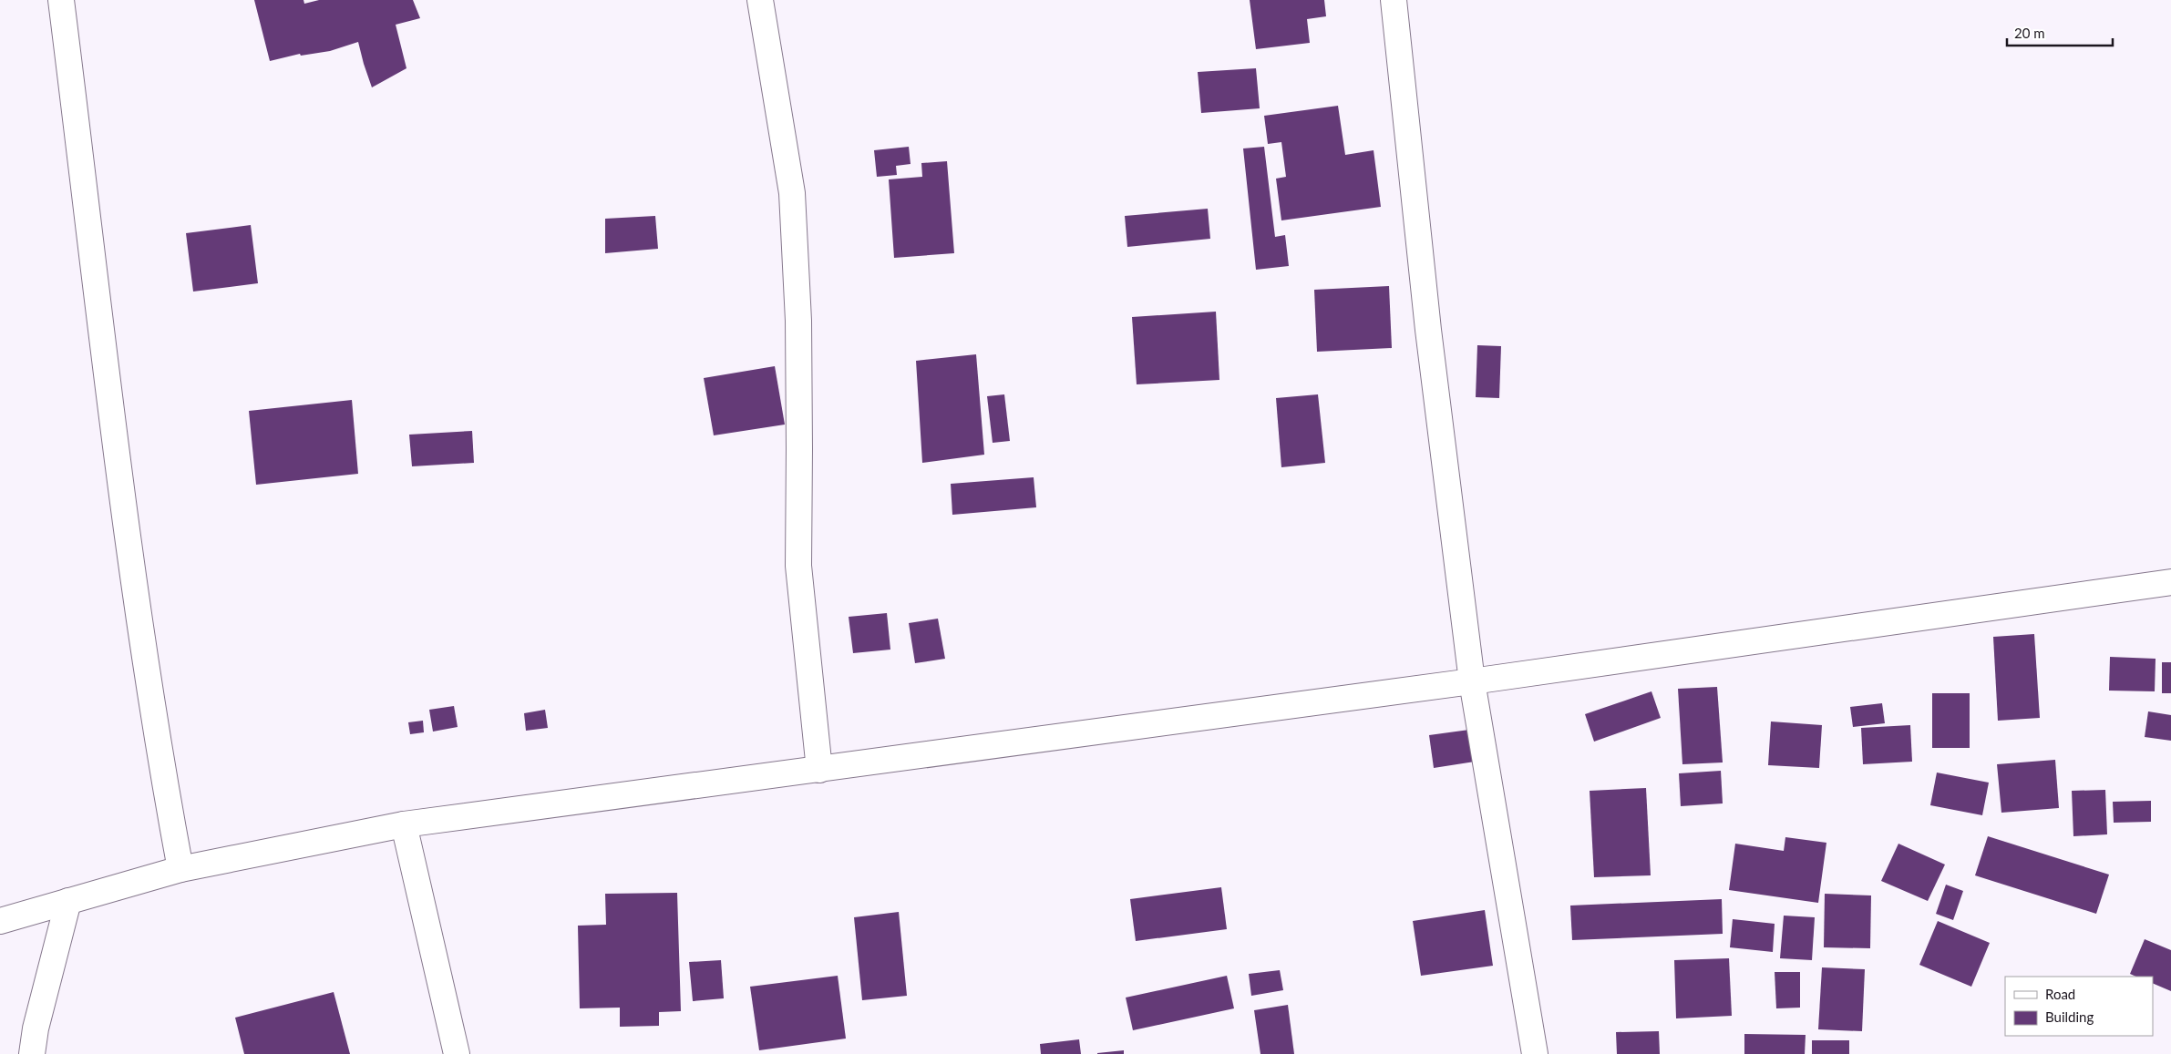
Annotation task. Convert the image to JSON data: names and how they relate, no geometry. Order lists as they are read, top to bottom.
{
  "legend": ["Road", "Building"],
  "scale_bar": "20 m"
}
